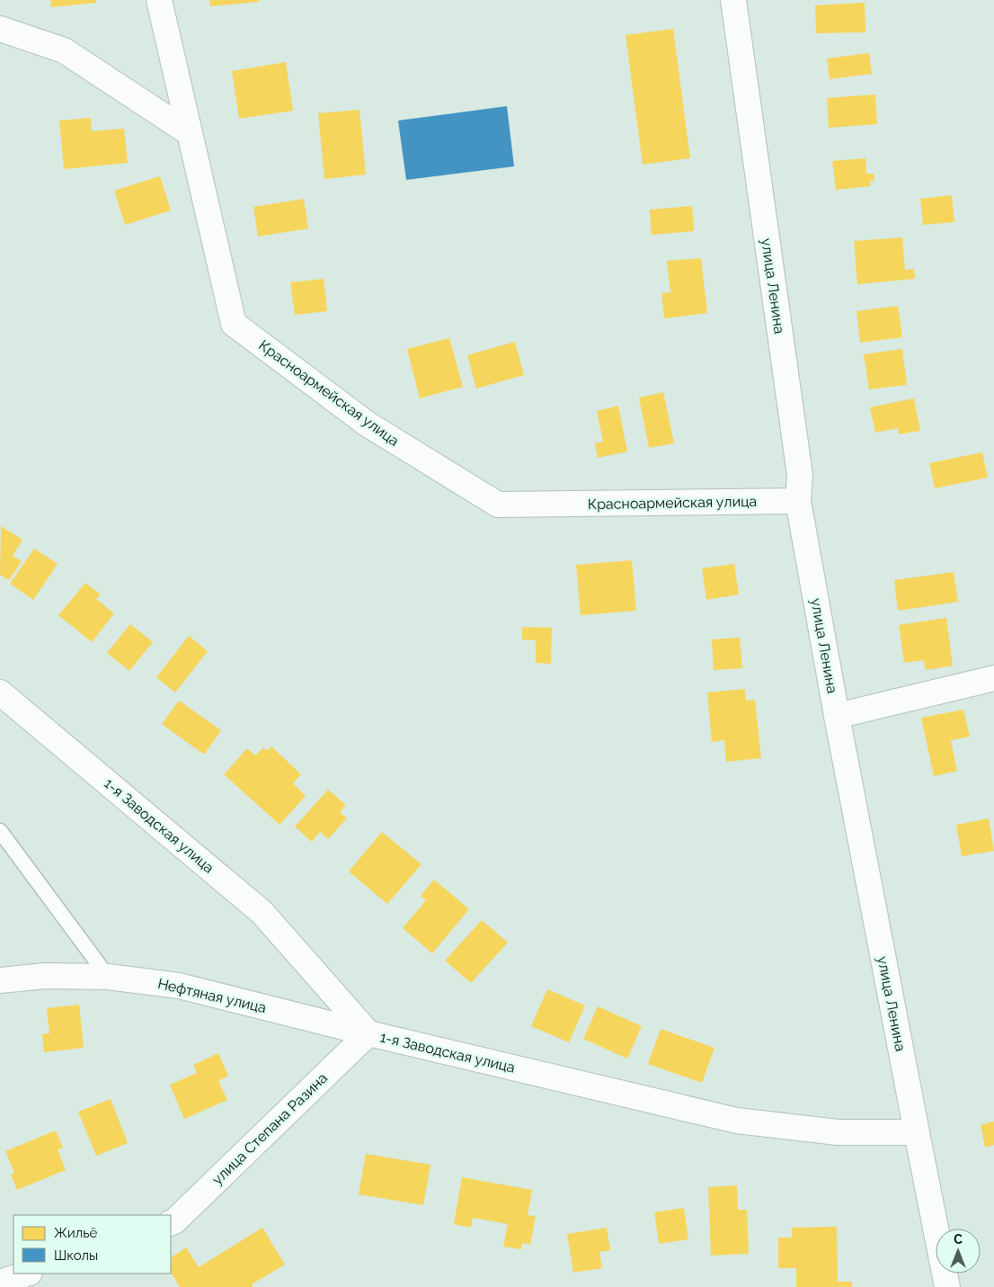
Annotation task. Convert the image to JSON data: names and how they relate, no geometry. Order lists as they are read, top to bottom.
{
  "streets": {
    "street": [
      "улица Ленина",
      "Красноармейская улица",
      "1-я Заводская улица",
      "Нефтяная улица",
      "улица Степана Разина"
    ]
  },
  "crossings": [
    ["улица Ленина", "Красноармейская улица"],
    ["улица Ленина", "1-я Заводская улица"],
    ["1-я Заводская улица", "Нефтяная улица"],
    ["1-я Заводская улица", "улица Степана Разина"],
    ["Нефтяная улица", "улица Степана Разина"]
  ],
  "legend": ["Жильё", "Школы"],
  "north": "top"
}
